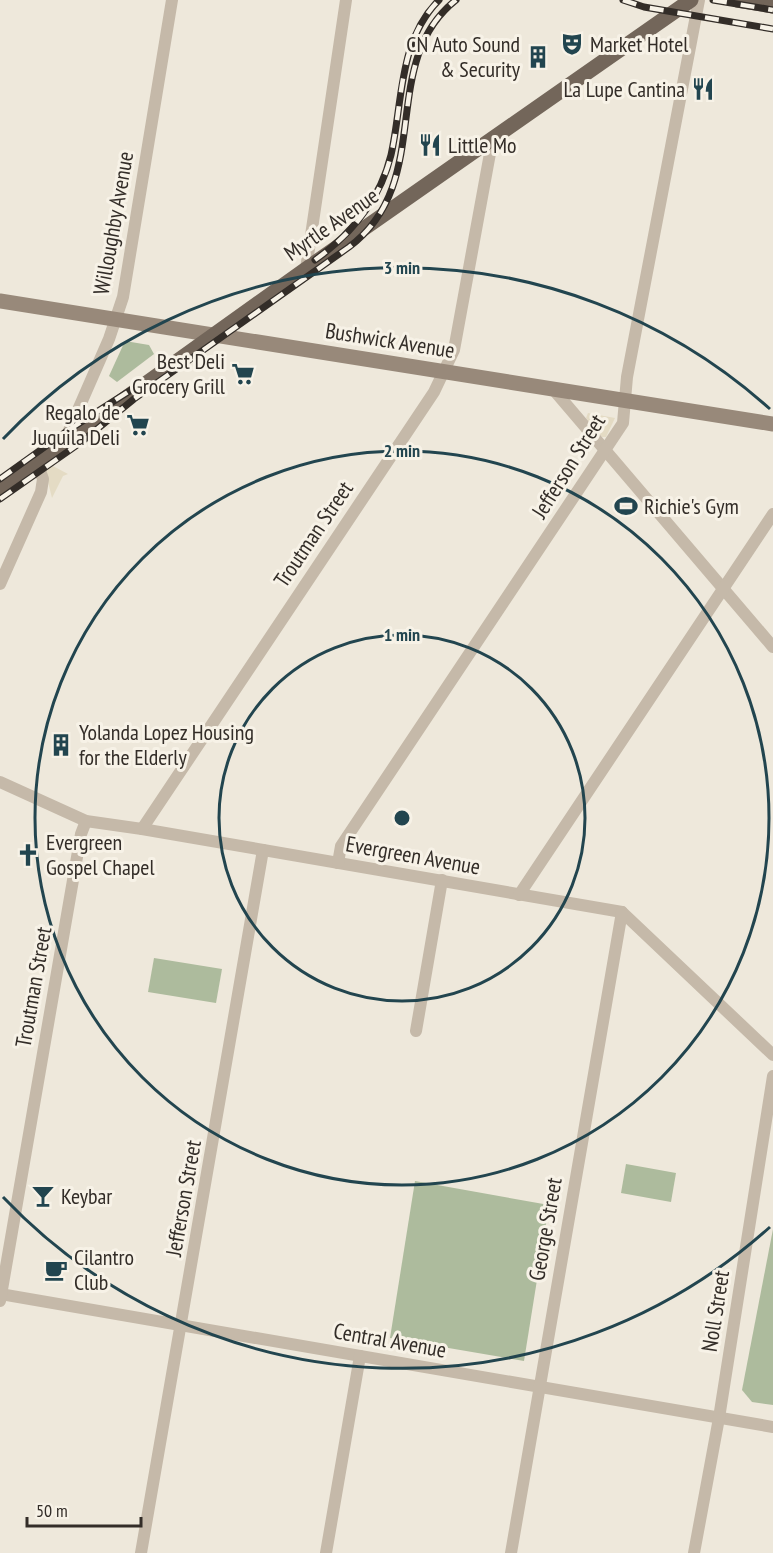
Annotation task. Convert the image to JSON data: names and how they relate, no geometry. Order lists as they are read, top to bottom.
{
  "streets": {
    "main road": ["Myrtle Avenue", "Bushwick Avenue"],
    "street": [
      "Willoughby Avenue",
      "Jefferson Street",
      "Troutman Street",
      "Evergreen Avenue",
      "George Street",
      "Noll Street",
      "Central Avenue"
    ]
  },
  "crossings": [
    ["Willoughby Avenue", "Myrtle Avenue"],
    ["Willoughby Avenue", "Bushwick Avenue"],
    ["Myrtle Avenue", "Bushwick Avenue"],
    ["Myrtle Avenue", "Troutman Street"],
    ["Bushwick Avenue", "Jefferson Street"],
    ["Bushwick Avenue", "Troutman Street"],
    ["Jefferson Street", "Evergreen Avenue"],
    ["Jefferson Street", "Central Avenue"],
    ["Troutman Street", "Evergreen Avenue"],
    ["Troutman Street", "Central Avenue"],
    ["Evergreen Avenue", "George Street"],
    ["George Street", "Central Avenue"],
    ["Noll Street", "Central Avenue"]
  ],
  "places": {
    "theatre": ["Market Hotel"],
    "building": ["CN Auto Sound & Security", "Yolanda Lopez Housing for the Elderly"],
    "restaurant": ["La Lupe Cantina", "Little Mo"],
    "supermarket": ["Best Deli Grocery Grill", "Regalo de Juquila Deli"],
    "sports": ["Richie's Gym"],
    "church": ["Evergreen Gospel Chapel"],
    "bar": ["Keybar"],
    "cafe": ["Cilantro Club"]
  },
  "scale_bar": "50 m",
  "rings": ["3 min", "2 min", "1 min"]
}
